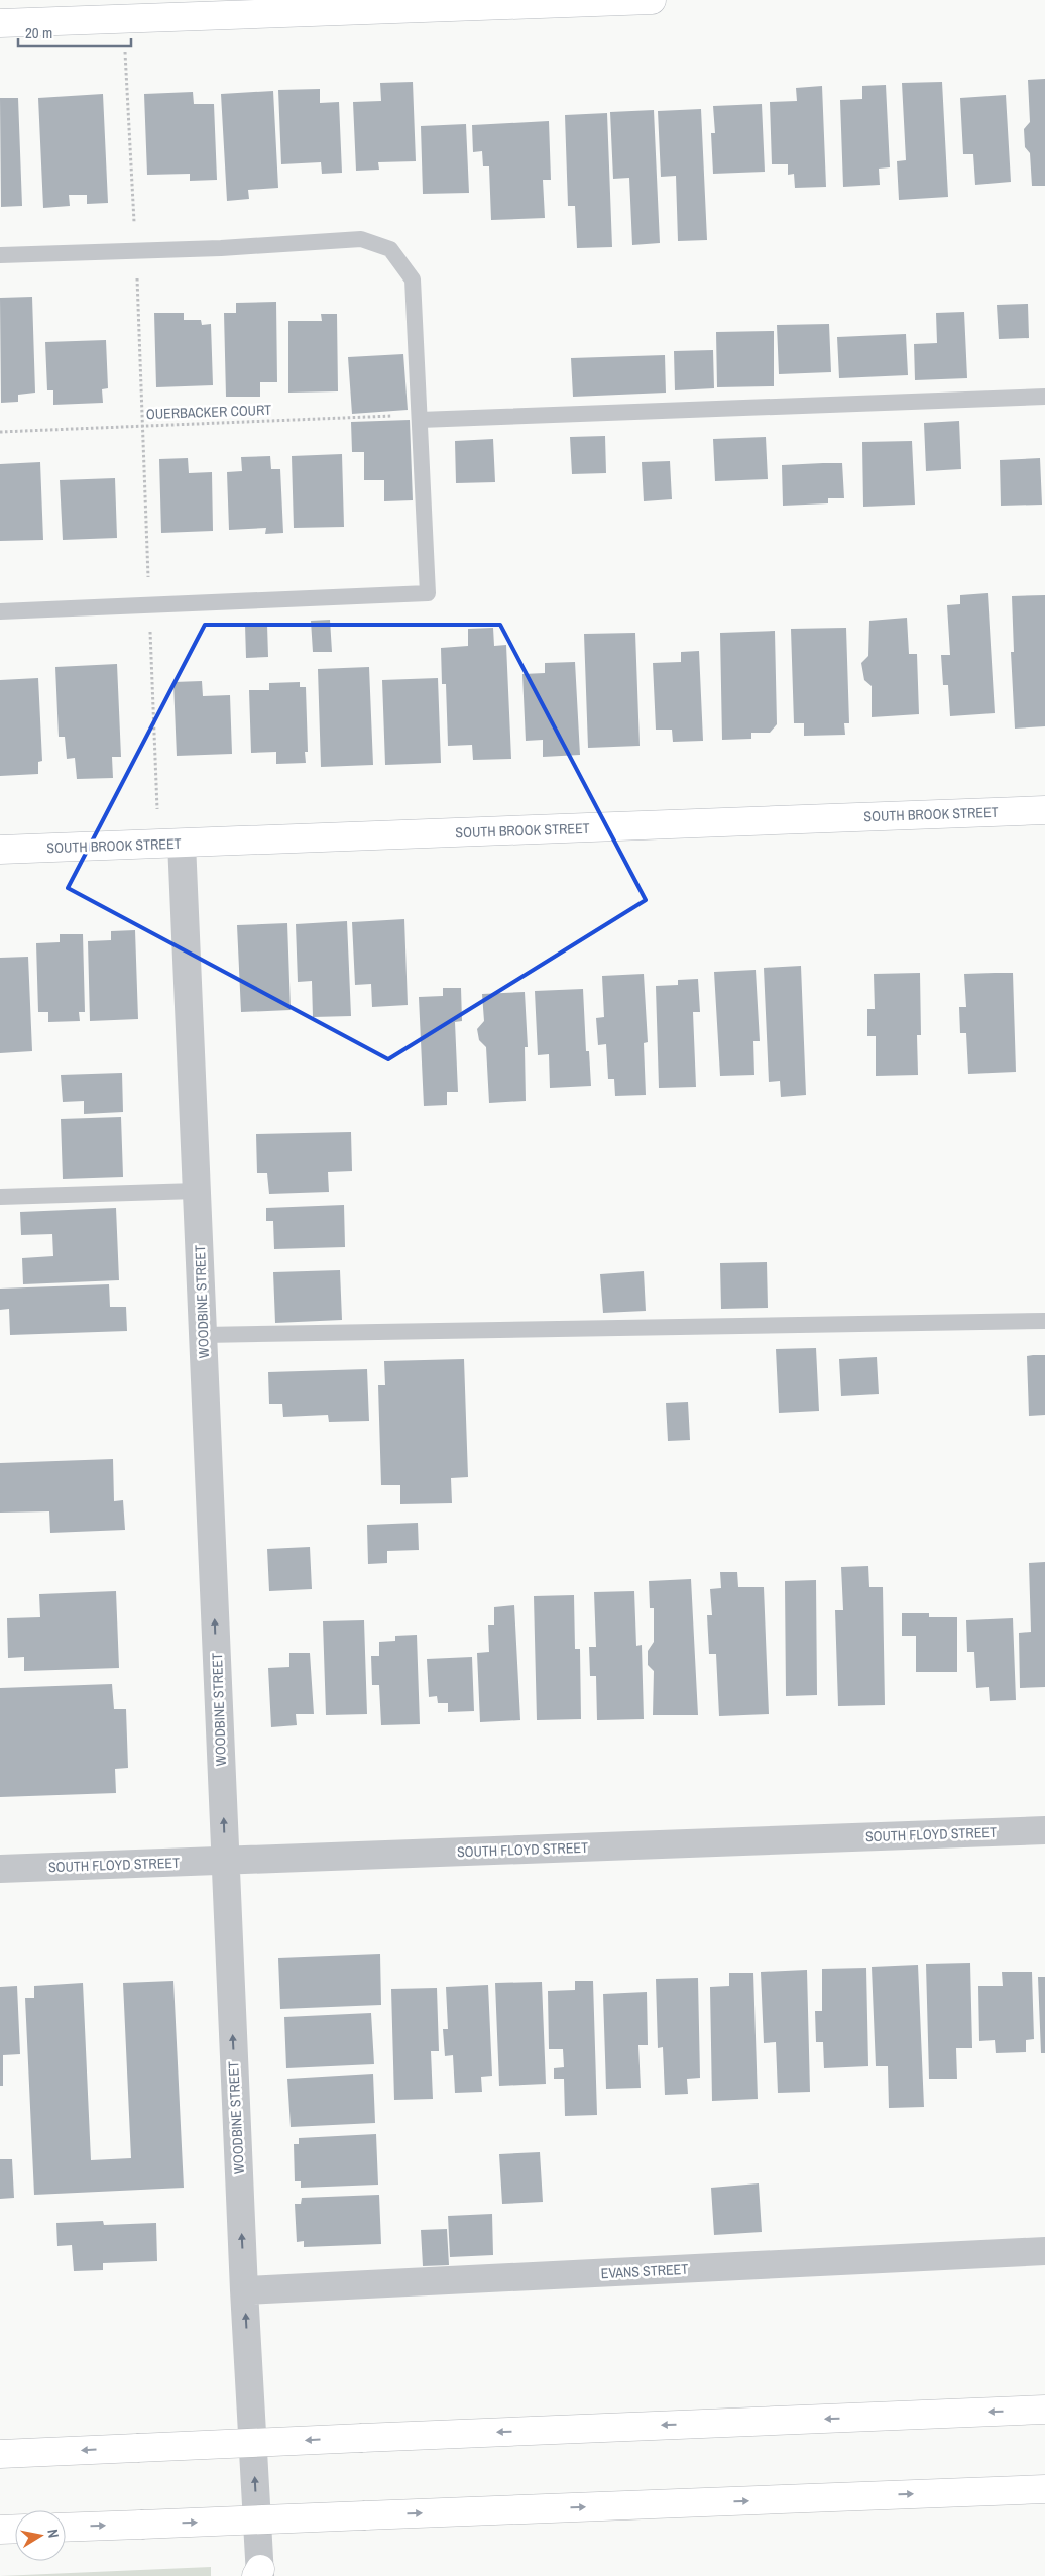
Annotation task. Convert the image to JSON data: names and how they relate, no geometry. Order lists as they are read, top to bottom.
{
  "streets": {
    "main road": ["SOUTH BROOK STREET"],
    "street": ["WOODBINE STREET", "SOUTH FLOYD STREET", "EVANS STREET"],
    "path": ["OUERBACKER COURT"]
  },
  "crossings": [
    ["SOUTH BROOK STREET", "WOODBINE STREET"],
    ["WOODBINE STREET", "SOUTH FLOYD STREET"],
    ["WOODBINE STREET", "EVANS STREET"]
  ],
  "one_way": ["WOODBINE STREET"],
  "scale_bar": "20 m",
  "north": "right"
}
